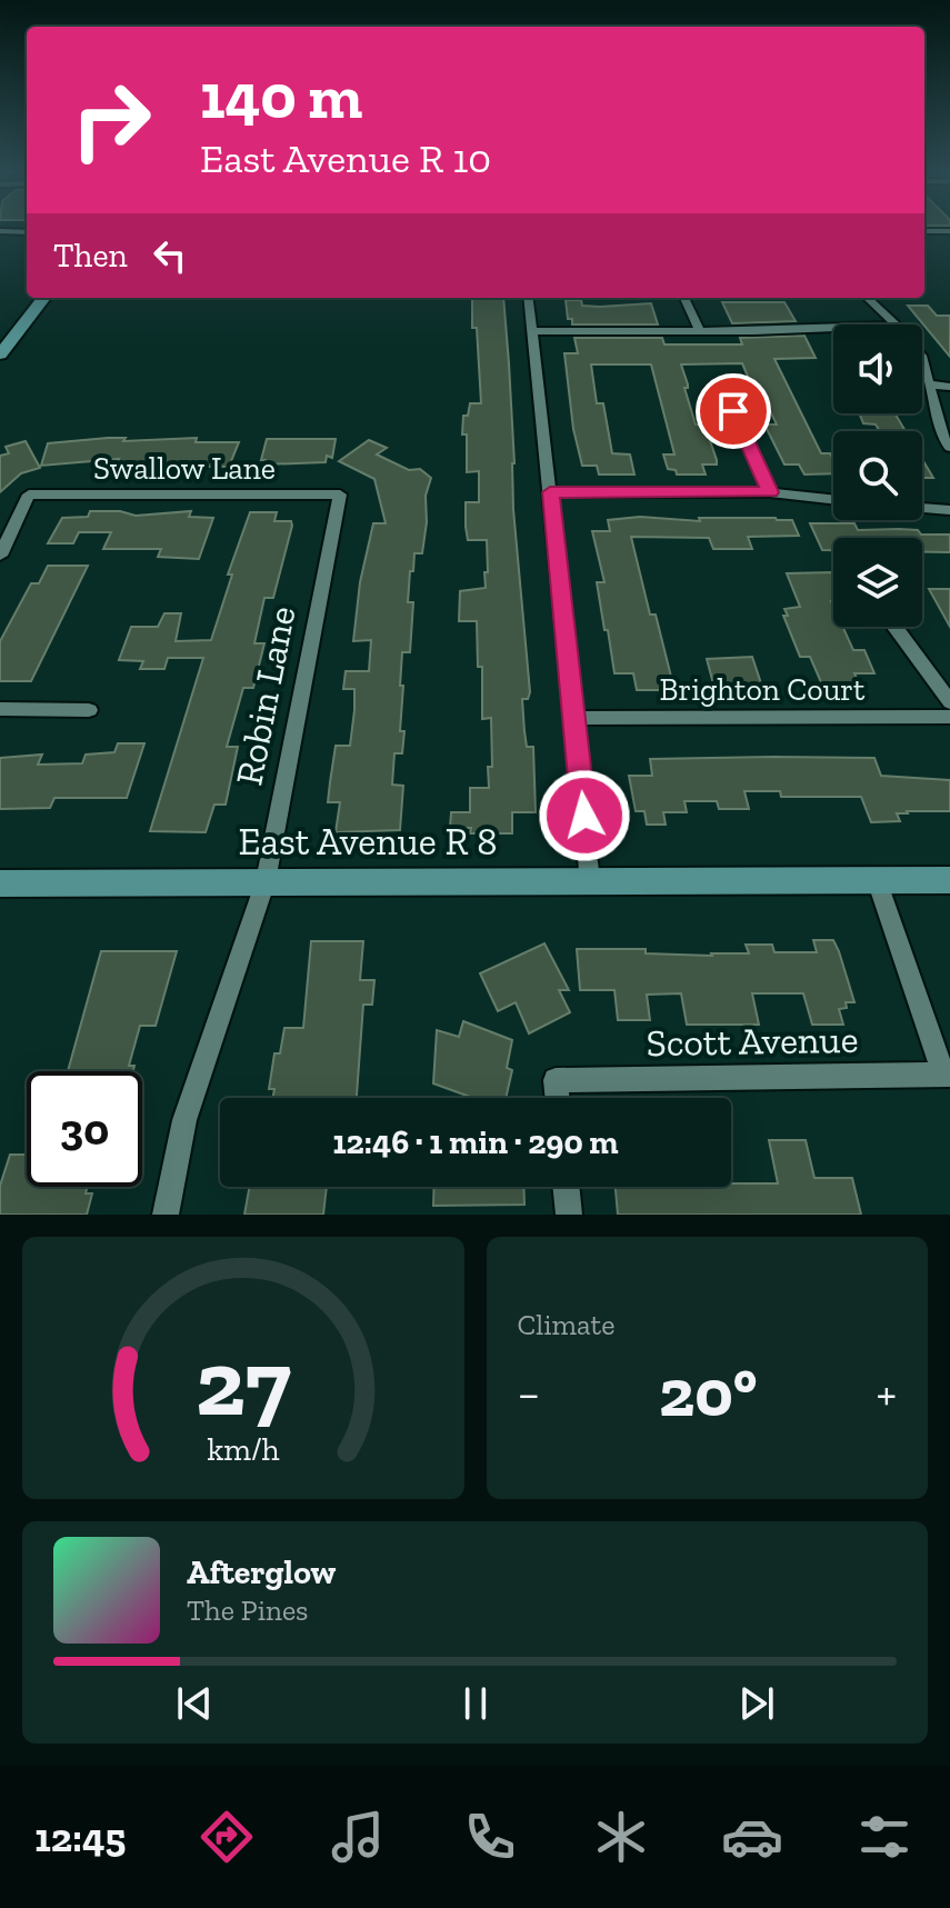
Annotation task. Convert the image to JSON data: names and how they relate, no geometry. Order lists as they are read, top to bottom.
{
  "streets": {
    "street": [
      "Swallow Lane",
      "Brighton Court",
      "Robin Lane",
      "East Avenue R 8",
      "Scott Avenue"
    ]
  },
  "crossings": [
    ["Swallow Lane", "Robin Lane"],
    ["Robin Lane", "East Avenue R 8"]
  ],
  "page": {
    "turn": ["140 m", "East Avenue R 10"],
    "then": "Then",
    "limit": "30",
    "trip": "12:46 · 1 min · 290 m",
    "tile": "Climate",
    "heat": ["−", "20°", "+"],
    "song": ["Afterglow", "The Pines"],
    "tabs": "12:45",
    "gauge": ["27", "km/h"]
  }
}
